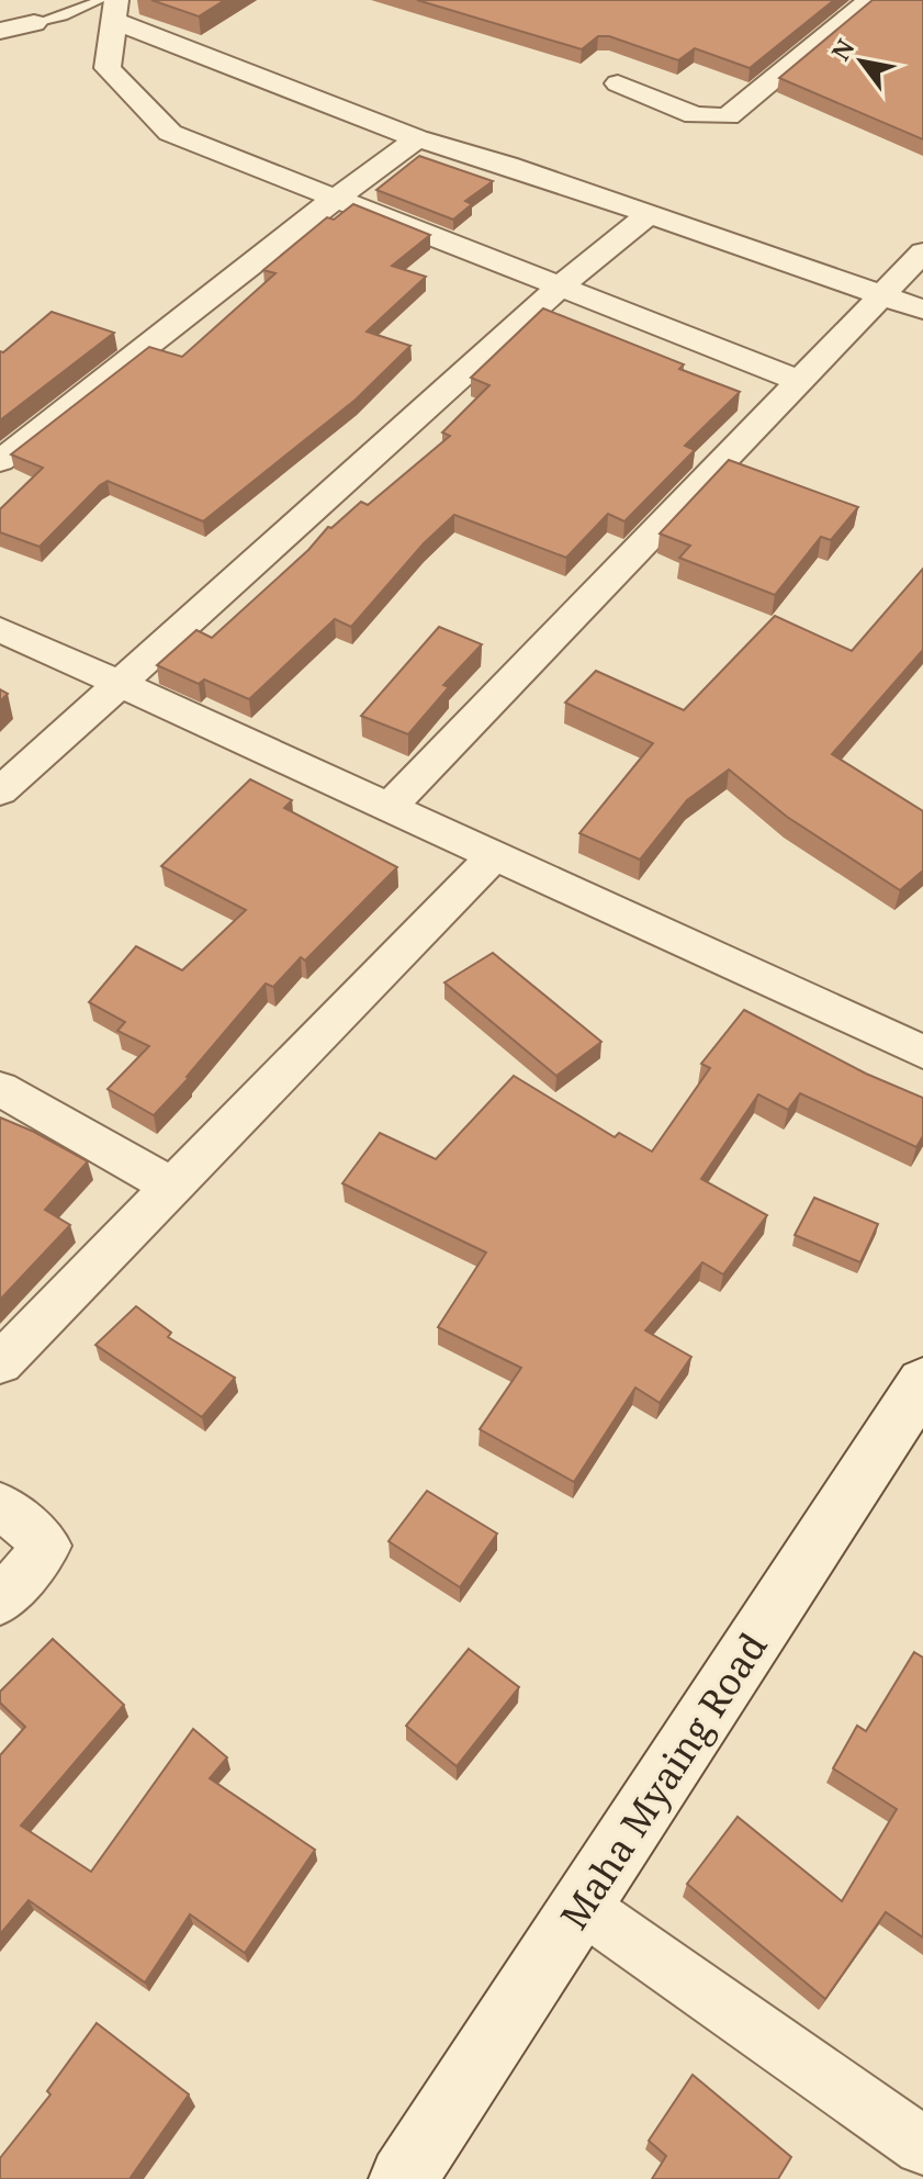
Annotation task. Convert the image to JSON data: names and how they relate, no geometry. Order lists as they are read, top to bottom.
{
  "streets": {
    "street": ["Maha Myaing Road"]
  },
  "north": "top left"
}
